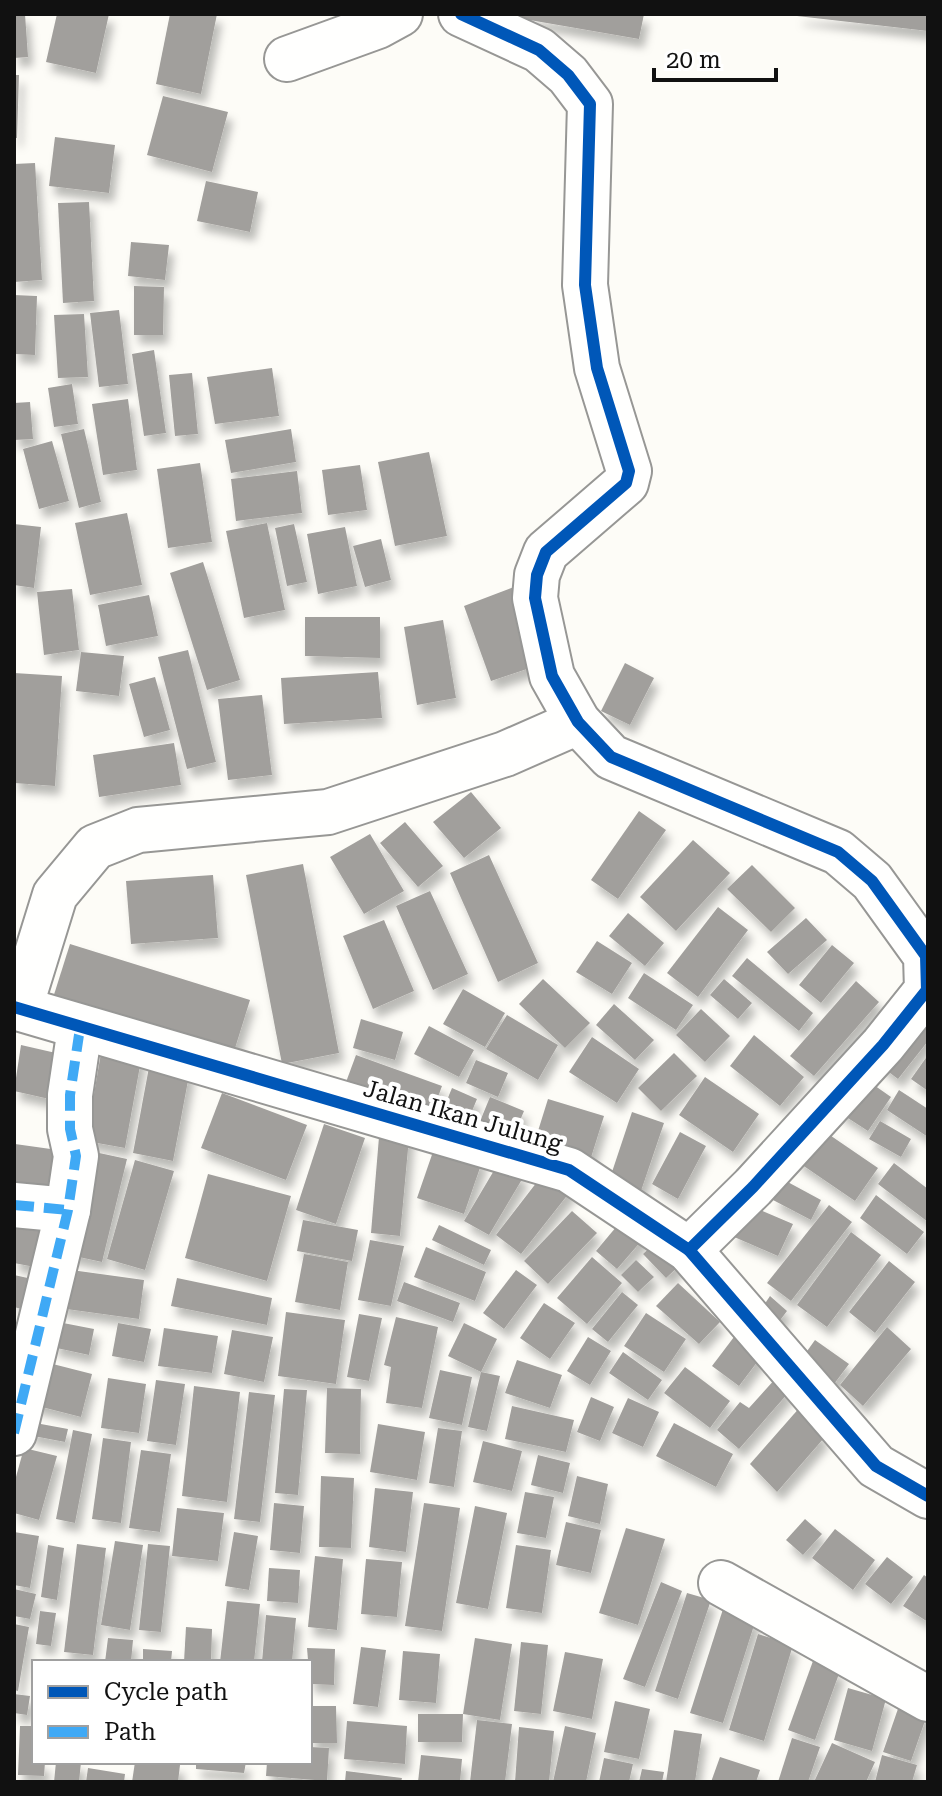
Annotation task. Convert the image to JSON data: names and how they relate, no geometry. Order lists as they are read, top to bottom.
{
  "streets": {
    "street": ["Jalan Ikan Julung"]
  },
  "legend": ["Cycle path", "Path"],
  "scale_bar": "20 m"
}
